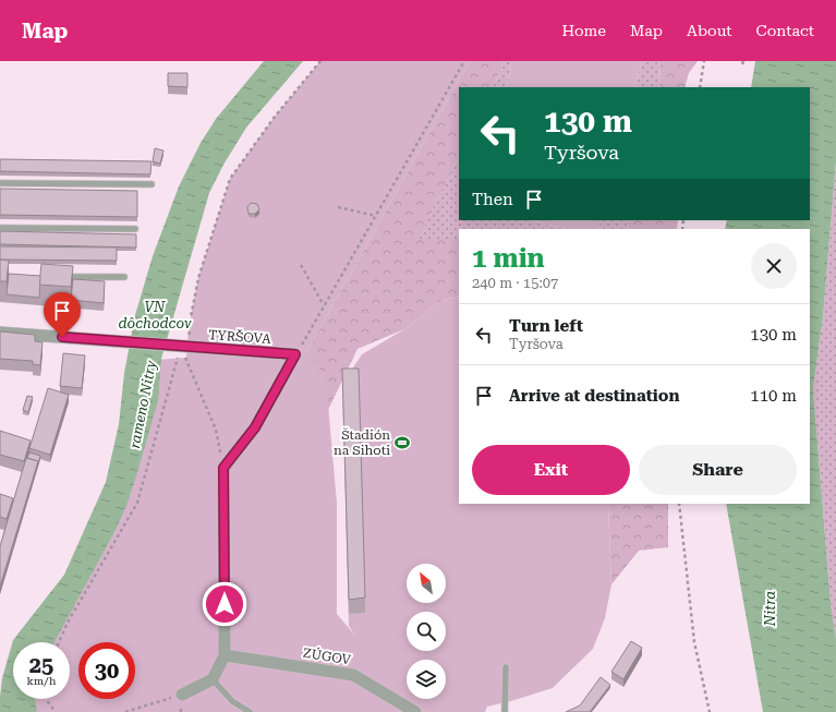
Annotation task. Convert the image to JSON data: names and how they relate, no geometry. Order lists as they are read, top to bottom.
{
  "streets": {
    "street": ["TYRŠOVA", "ZÚGOV"]
  },
  "water": ["VN dôchodcov", "rameno Nitry", "Nitra"],
  "places": {
    "sports": ["Štadión na Sihoti"]
  },
  "north": "top left",
  "page": {
    "header": "Map",
    "nav": [
      "Home",
      "Map",
      "About",
      "Contact"
    ],
    "turn": ["130 m", "Tyršova"],
    "then": "Then",
    "heading": ["1 min", "240 m · 15:07"],
    "list": [
      {
        "name": "Turn left",
        "note": "Tyršova",
        "value": "130 m"
      },
      {
        "name": "Arrive at destination",
        "value": "110 m"
      }
    ],
    "buttons": ["Exit", "Share"],
    "speed": "25 km/h",
    "limit": "30"
  }
}
